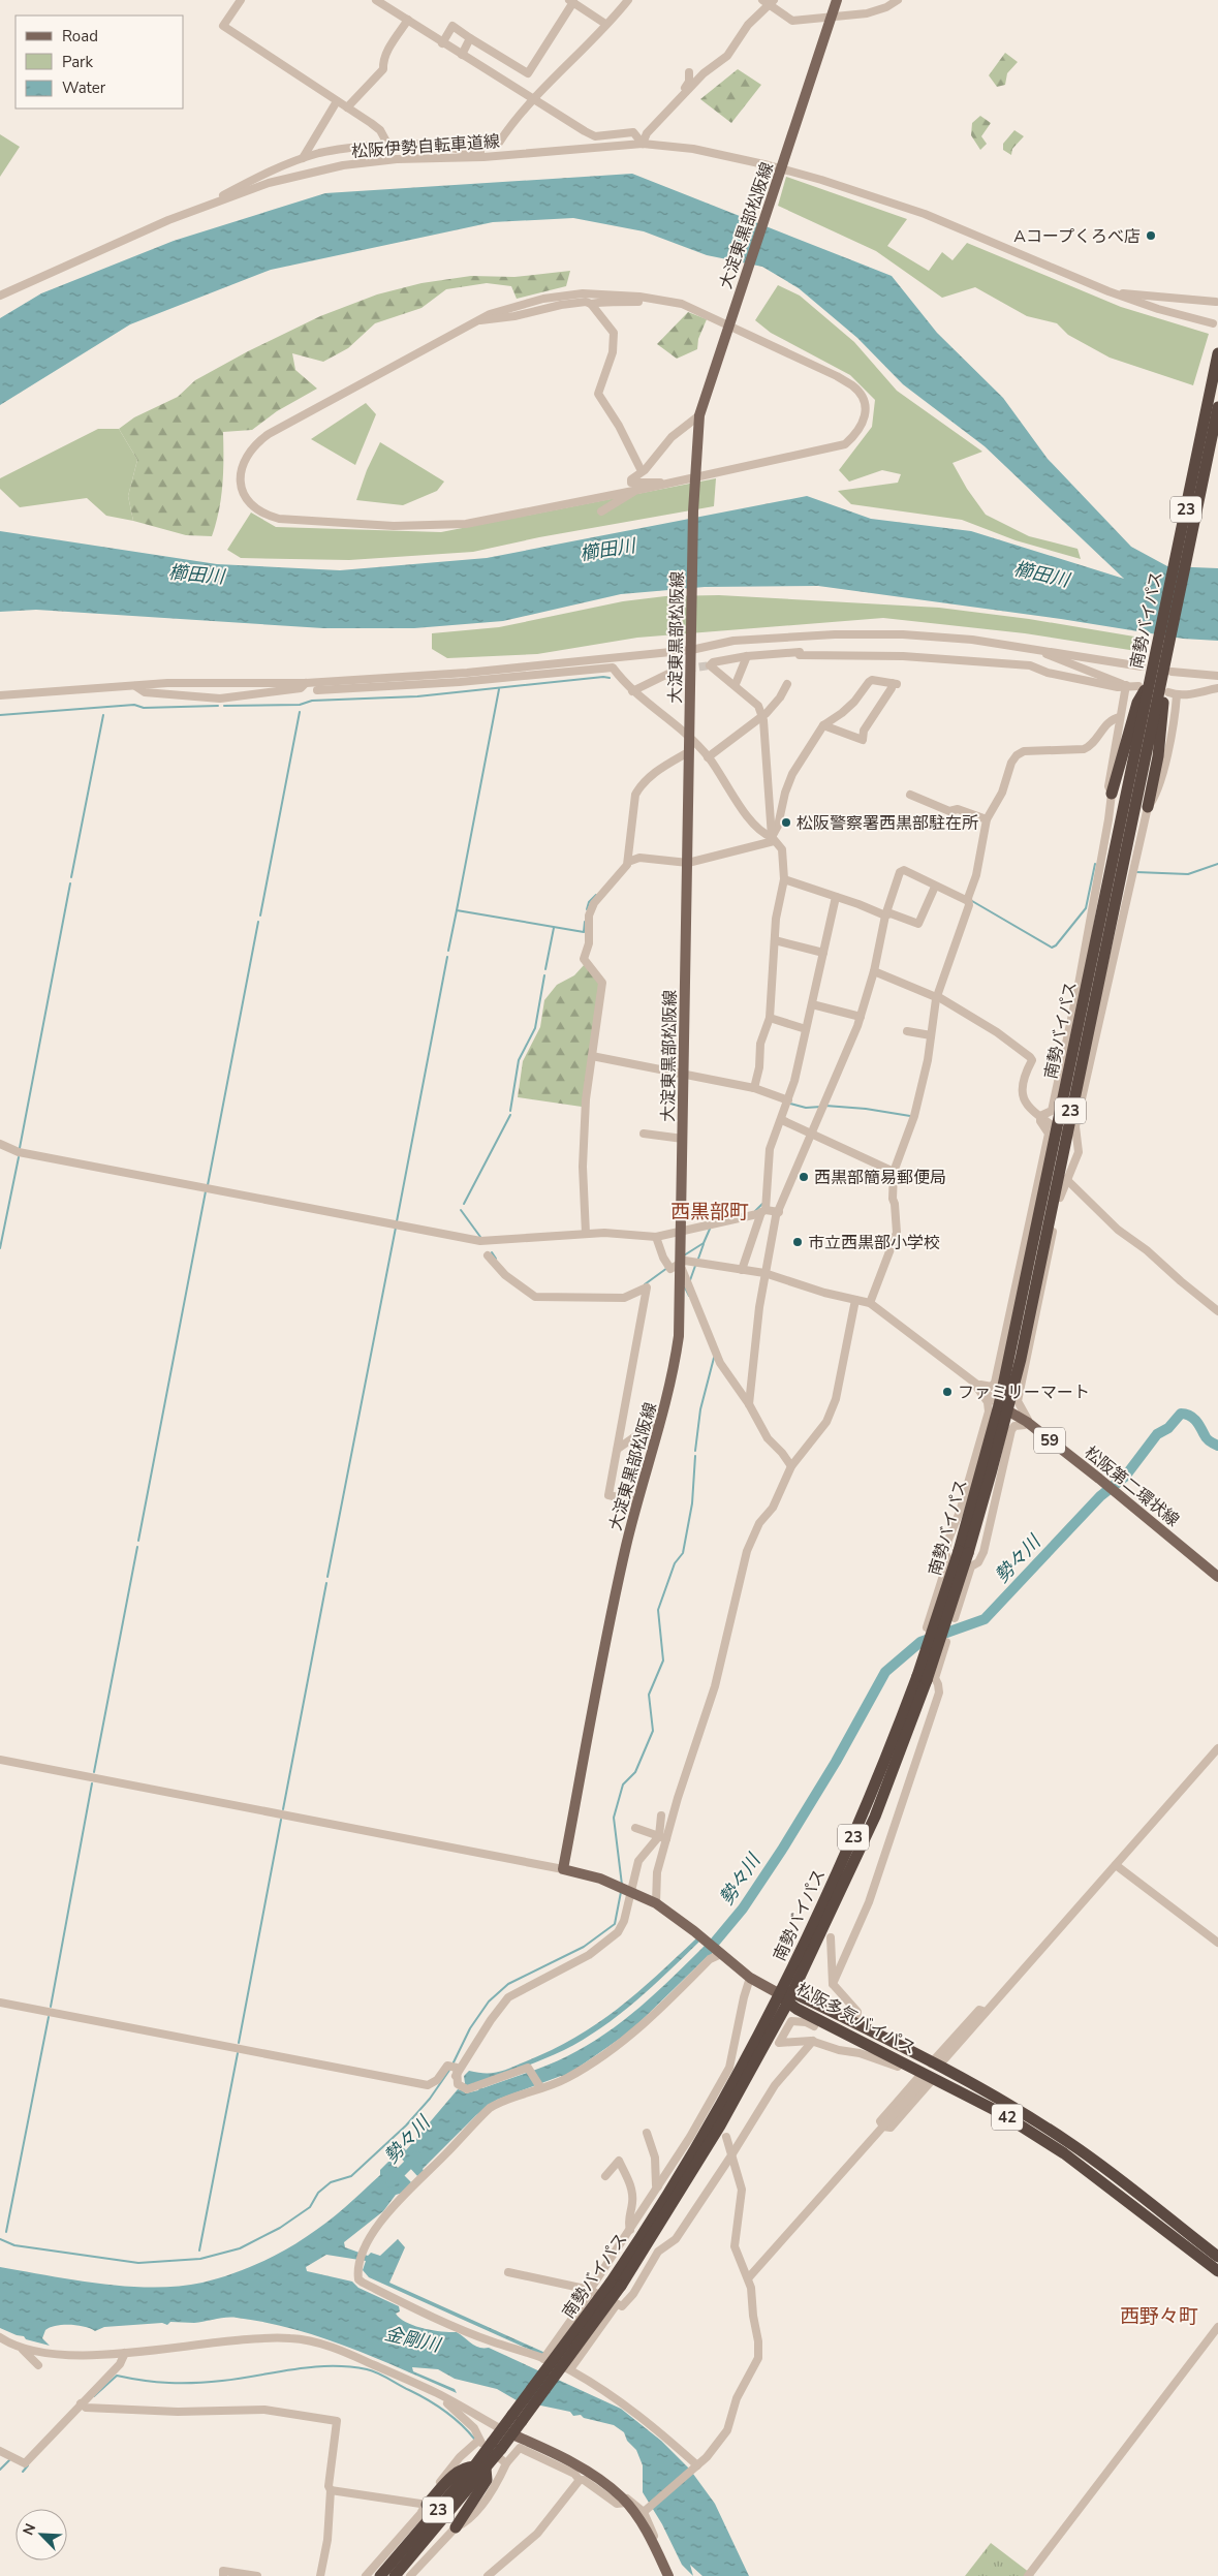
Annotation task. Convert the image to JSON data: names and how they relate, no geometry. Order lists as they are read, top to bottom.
{
  "streets": {
    "highway": [
      "23",
      "南勢バイパス",
      "松阪多気バイパス",
      "42"
    ],
    "main road": ["大淀東黒部松阪線", "59", "松阪第二環状線"],
    "street": ["松阪伊勢自転車道線"]
  },
  "crossings": [
    ["松阪伊勢自転車道線", "大淀東黒部松阪線"],
    ["南勢バイパス", "松阪第二環状線"],
    ["南勢バイパス", "松阪多気バイパス"]
  ],
  "districts": ["西黒部町", "西野々町"],
  "water": ["櫛田川", "勢々川", "金剛川"],
  "places": [
    "Aコープくろべ店",
    "松阪警察署西黒部駐在所",
    "西黒部簡易郵便局",
    "市立西黒部小学校",
    "ファミリーマート"
  ],
  "legend": ["Road", "Park", "Water"],
  "north": "top left"
}
